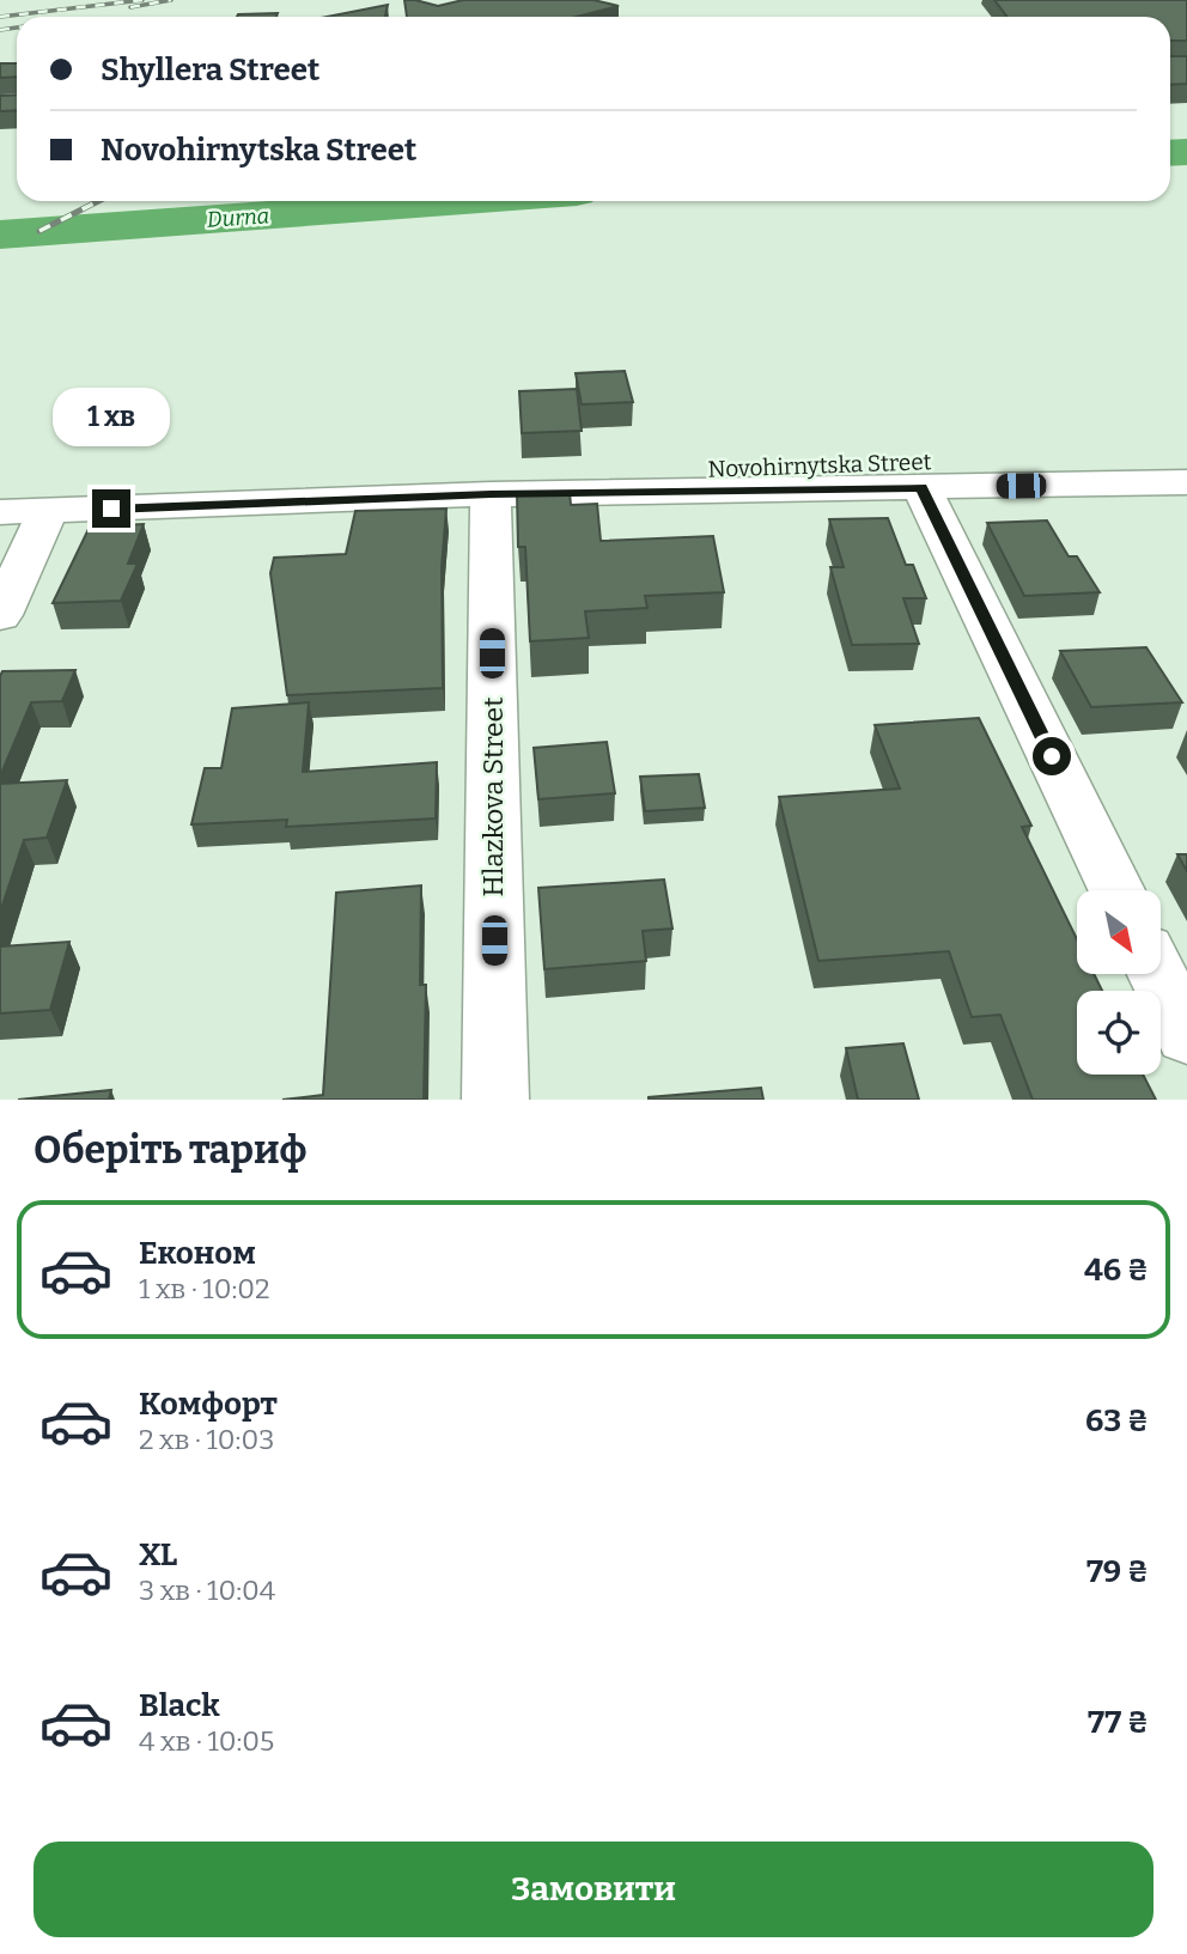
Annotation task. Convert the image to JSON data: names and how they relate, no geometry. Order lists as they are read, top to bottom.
{
  "streets": {
    "street": ["Novohirnytska Street", "Hlazkova Street"]
  },
  "crossings": [
    ["Novohirnytska Street", "Hlazkova Street"]
  ],
  "water": ["Durna"],
  "north": "bottom right",
  "page": {
    "banner": ["Shyllera Street", "Novohirnytska Street"],
    "bubble": "1 хв",
    "heading": "Оберіть тариф",
    "list": [
      {
        "name": "Економ",
        "note": "1 хв · 10:02",
        "value": "46 ₴"
      },
      {
        "name": "Комфорт",
        "note": "2 хв · 10:03",
        "value": "63 ₴"
      },
      {
        "name": "XL",
        "note": "3 хв · 10:04",
        "value": "79 ₴"
      },
      {
        "name": "Black",
        "note": "4 хв · 10:05",
        "value": "77 ₴"
      }
    ],
    "buttons": "Замовити"
  }
}
